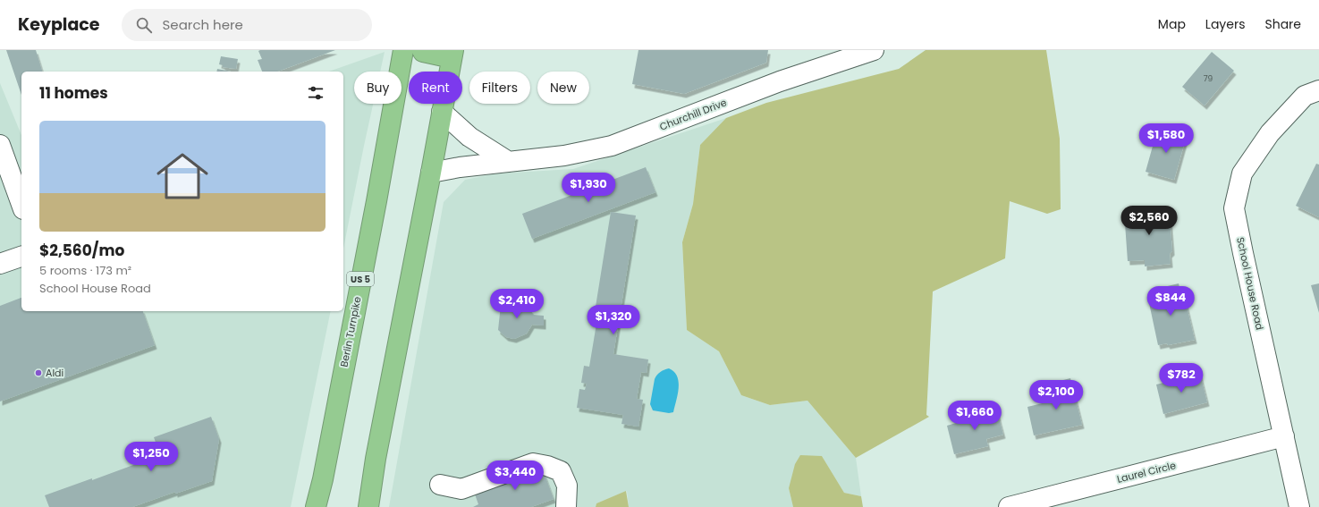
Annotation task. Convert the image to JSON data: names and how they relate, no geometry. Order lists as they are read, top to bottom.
{
  "streets": {
    "highway": ["US 5", "Berlin Turnpike"],
    "street": ["Churchill Drive", "School House Road", "Laurel Circle"]
  },
  "crossings": [
    ["School House Road", "Laurel Circle"]
  ],
  "places": ["Aldi"],
  "house_numbers": ["79"],
  "page": {
    "header": "Keyplace",
    "search": "Search here",
    "nav": ["Map", "Layers", "Share"],
    "chip": [
      "Buy",
      "Rent",
      "Filters",
      "New"
    ],
    "heading": "11 homes",
    "list": [
      {
        "name": "$2,560/mo",
        "note": "5 rooms · 173 m² · School House Road"
      }
    ],
    "price": [
      "$1,580",
      "$1,930",
      "$2,560",
      "$844",
      "$2,410",
      "$1,320",
      "$782",
      "$2,100",
      "$1,660",
      "$1,250",
      "$3,440"
    ]
  }
}
